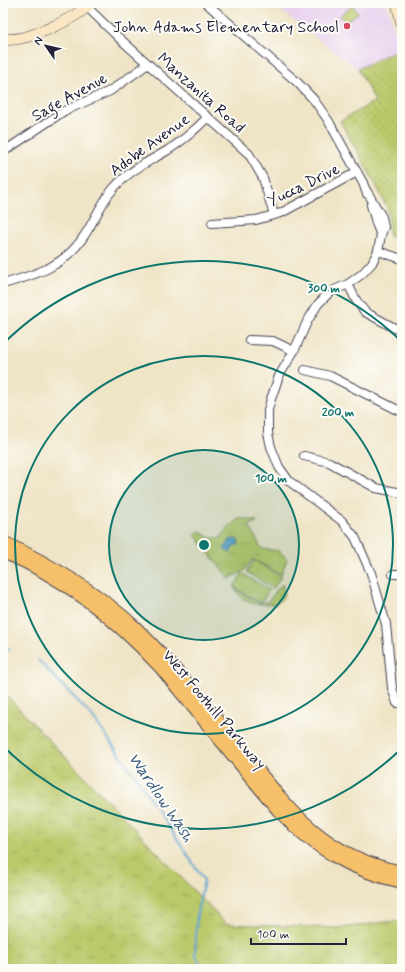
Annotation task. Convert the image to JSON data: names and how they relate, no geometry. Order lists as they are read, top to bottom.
{
  "streets": {
    "main road": ["West Foothill Parkway"],
    "street": [
      "Manzanita Road",
      "Sage Avenue",
      "Adobe Avenue",
      "Yucca Drive"
    ]
  },
  "crossings": [
    ["Manzanita Road", "Sage Avenue"],
    ["Manzanita Road", "Adobe Avenue"],
    ["Manzanita Road", "Yucca Drive"]
  ],
  "water": ["Wardlow Wash"],
  "places": ["John Adams Elementary School"],
  "scale_bar": "100 m",
  "north": "top left",
  "rings": ["300 m", "200 m", "100 m"]
}
